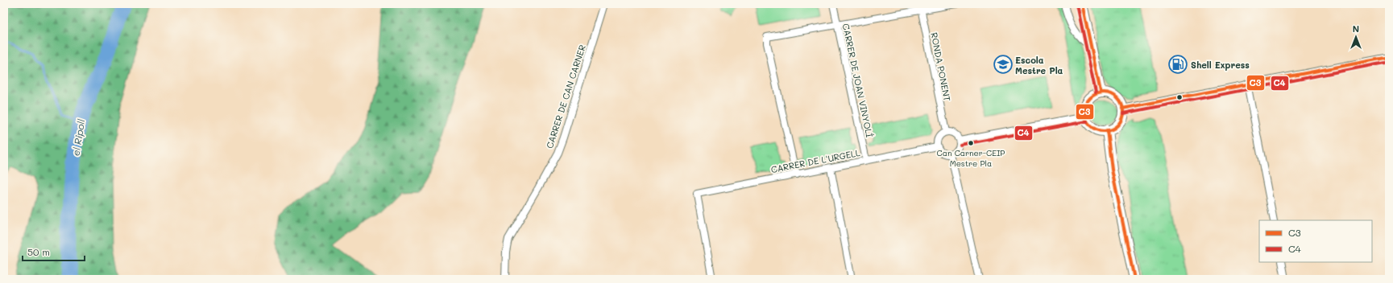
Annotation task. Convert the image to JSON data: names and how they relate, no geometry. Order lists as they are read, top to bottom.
{
  "streets": {
    "street": [
      "RONDA PONENT",
      "CARRER DE JOAN VINYOLÍ",
      "CARRER DE CAN CARNER",
      "CARRER DE L'URGELL"
    ]
  },
  "crossings": [
    ["RONDA PONENT", "CARRER DE L'URGELL"],
    ["CARRER DE JOAN VINYOLÍ", "CARRER DE L'URGELL"]
  ],
  "water": ["el Ripoll"],
  "places": {
    "school or university": ["Escola Mestre Pla"],
    "fuel station": ["Shell Express"],
    "other": ["Can Carner-CEIP Mestre Pla"]
  },
  "lines": ["transit line C3", "transit line C4"],
  "legend": ["C3", "C4"],
  "scale_bar": "50 m",
  "north": "top"
}
